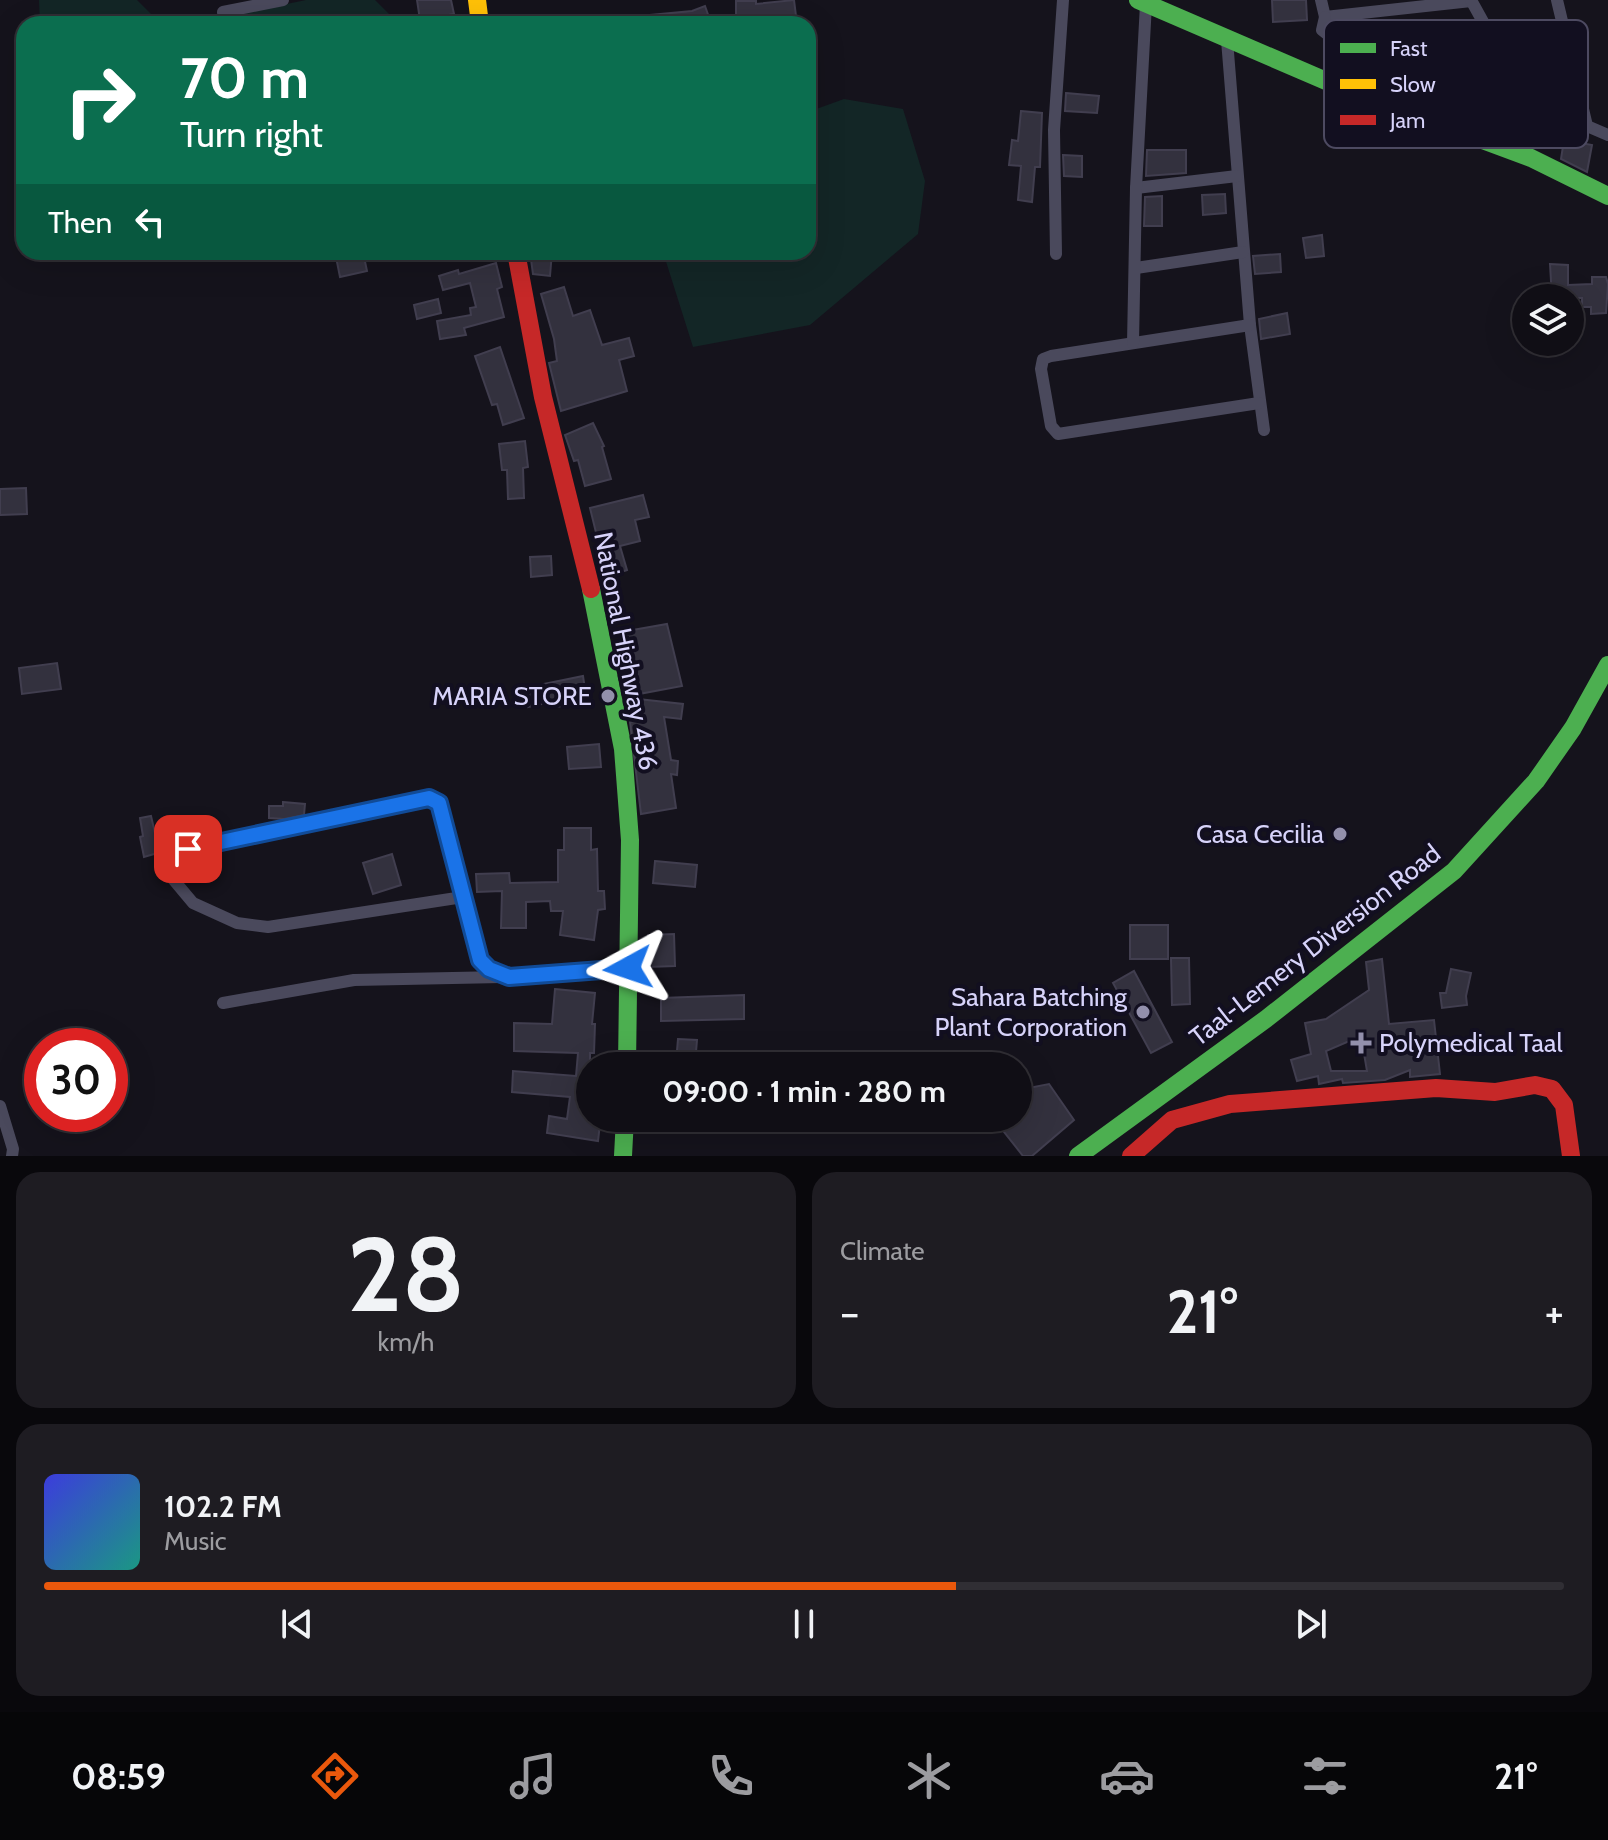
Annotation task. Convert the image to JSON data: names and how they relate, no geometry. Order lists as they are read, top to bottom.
{
  "streets": {
    "main road": ["National Highway 436", "Taal-Lemery Diversion Road"]
  },
  "places": {
    "other": ["MARIA STORE", "Casa Cecilia", "Sahara Batching Plant Corporation"],
    "health": ["Polymedical Taal"]
  },
  "legend": ["Fast", "Slow", "Jam"],
  "page": {
    "turn": ["70 m", "Turn right"],
    "then": "Then",
    "limit": "30",
    "trip": "09:00 · 1 min · 280 m",
    "tile": [
      ["28", "km/h"],
      "Climate"
    ],
    "heat": ["−", "21°", "+"],
    "song": ["102.2 FM", "Music"],
    "tabs": ["08:59", "21°"]
  }
}
